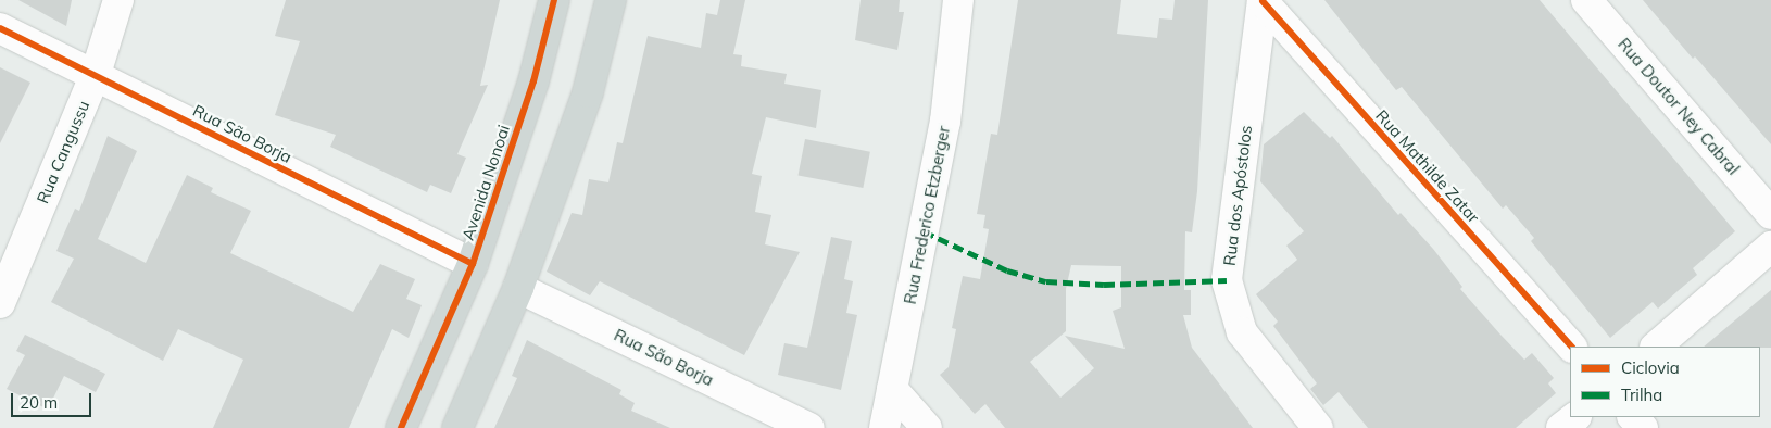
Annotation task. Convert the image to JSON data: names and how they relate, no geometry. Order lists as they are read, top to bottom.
{
  "streets": {
    "main road": ["Avenida Nonoai"],
    "street": [
      "Rua Doutor Ney Cabral",
      "Rua São Borja",
      "Rua Cangussu",
      "Rua Mathilde Zatar",
      "Rua dos Apóstolos",
      "Rua Frederico Etzberger"
    ]
  },
  "crossings": [
    ["Rua São Borja", "Rua Cangussu"],
    ["Rua São Borja", "Avenida Nonoai"],
    ["Rua Mathilde Zatar", "Rua dos Apóstolos"]
  ],
  "legend": ["Ciclovia", "Trilha"],
  "scale_bar": "20 m"
}
